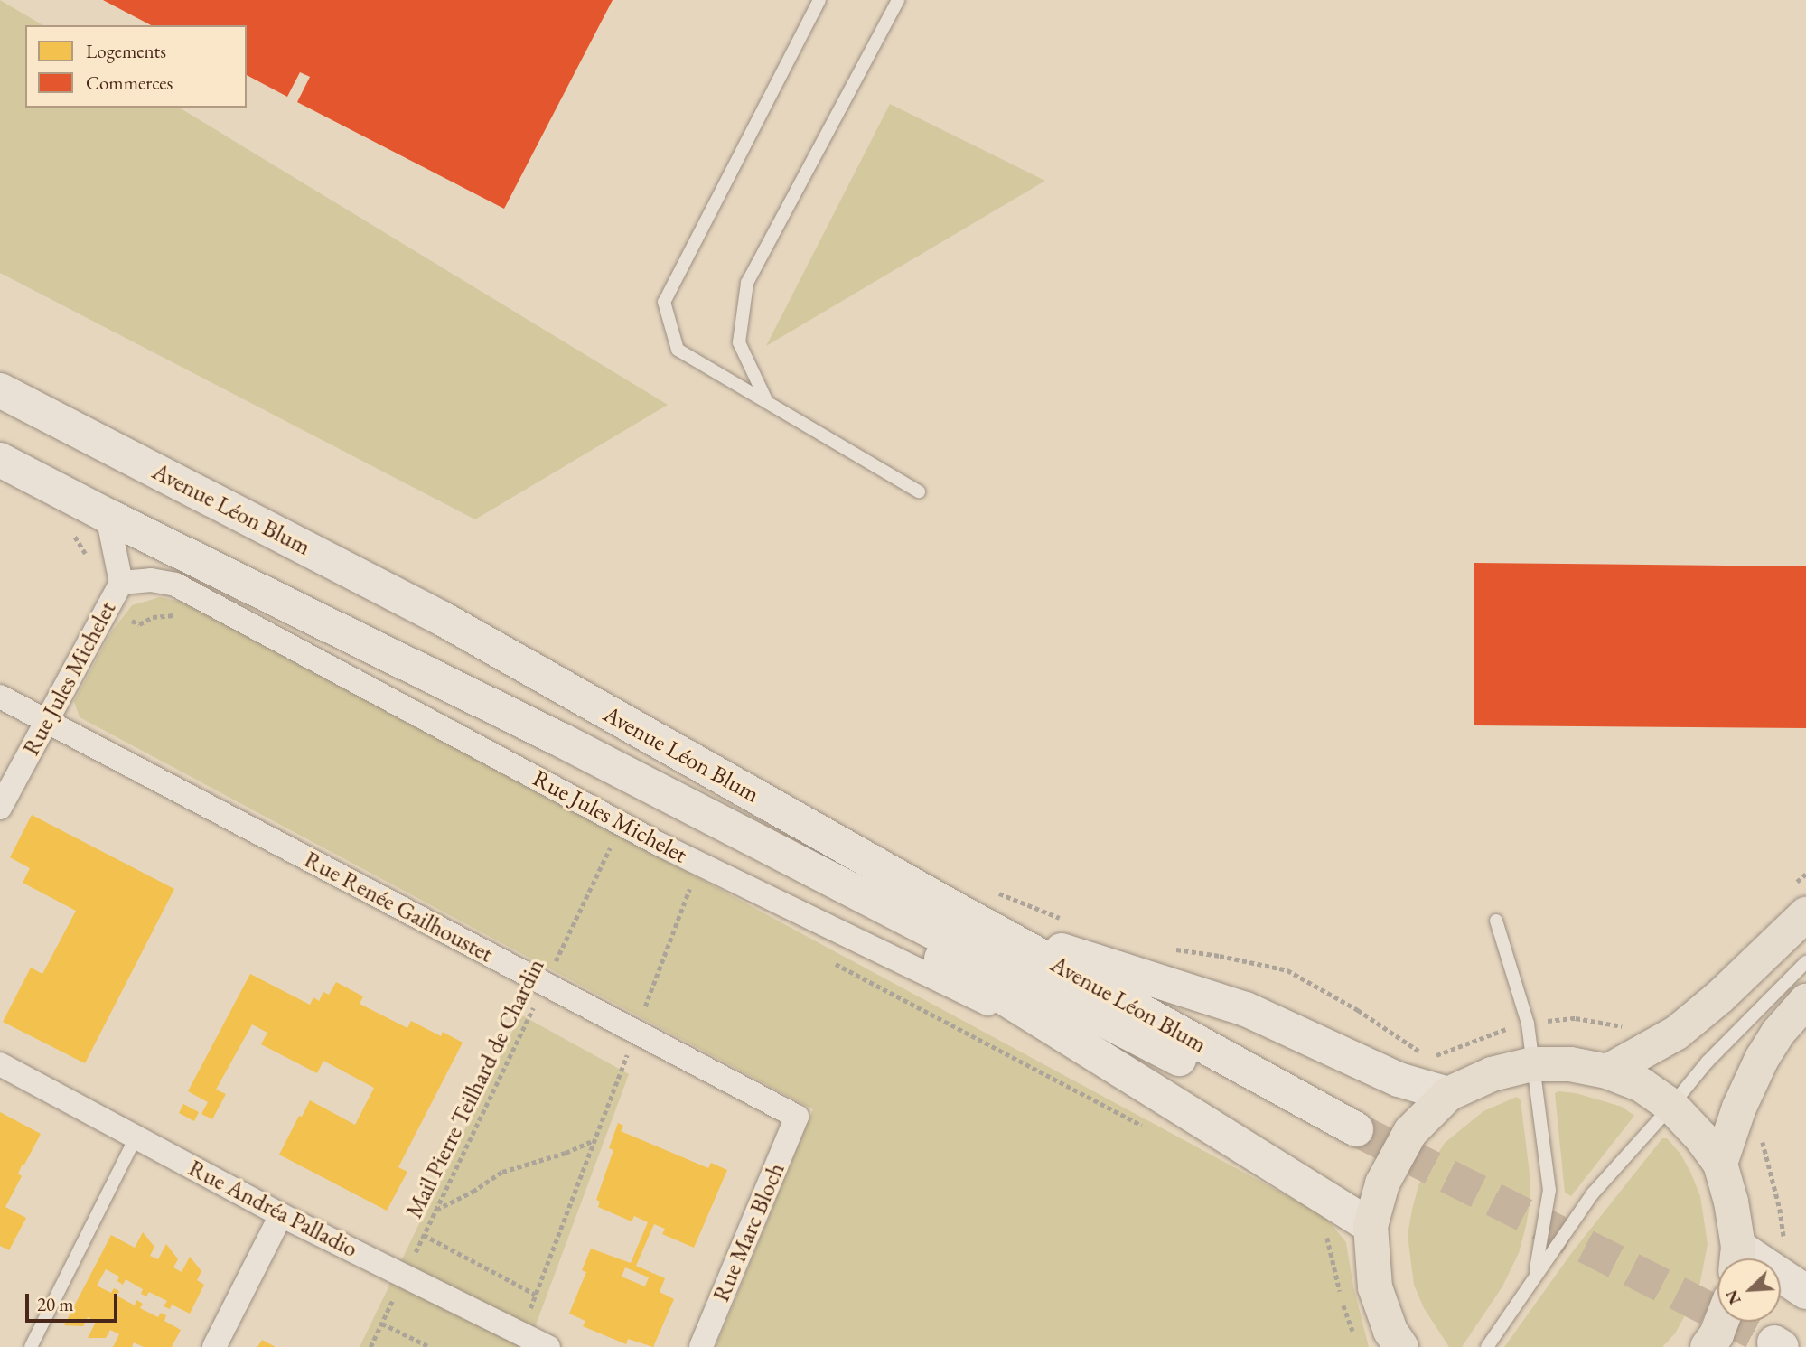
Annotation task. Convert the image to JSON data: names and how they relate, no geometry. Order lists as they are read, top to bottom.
{
  "streets": {
    "main road": ["Avenue Léon Blum"],
    "street": [
      "Rue Jules Michelet",
      "Rue Renée Gailhoustet",
      "Rue Andréa Palladio",
      "Rue Marc Bloch"
    ],
    "path": ["Mail Pierre Teilhard de Chardin"]
  },
  "crossings": [
    ["Avenue Léon Blum", "Rue Jules Michelet"],
    ["Rue Jules Michelet", "Rue Renée Gailhoustet"],
    ["Rue Renée Gailhoustet", "Mail Pierre Teilhard de Chardin"],
    ["Rue Renée Gailhoustet", "Rue Marc Bloch"],
    ["Mail Pierre Teilhard de Chardin", "Rue Andréa Palladio"]
  ],
  "legend": ["Logements", "Commerces"],
  "scale_bar": "20 m",
  "north": "bottom left"
}
